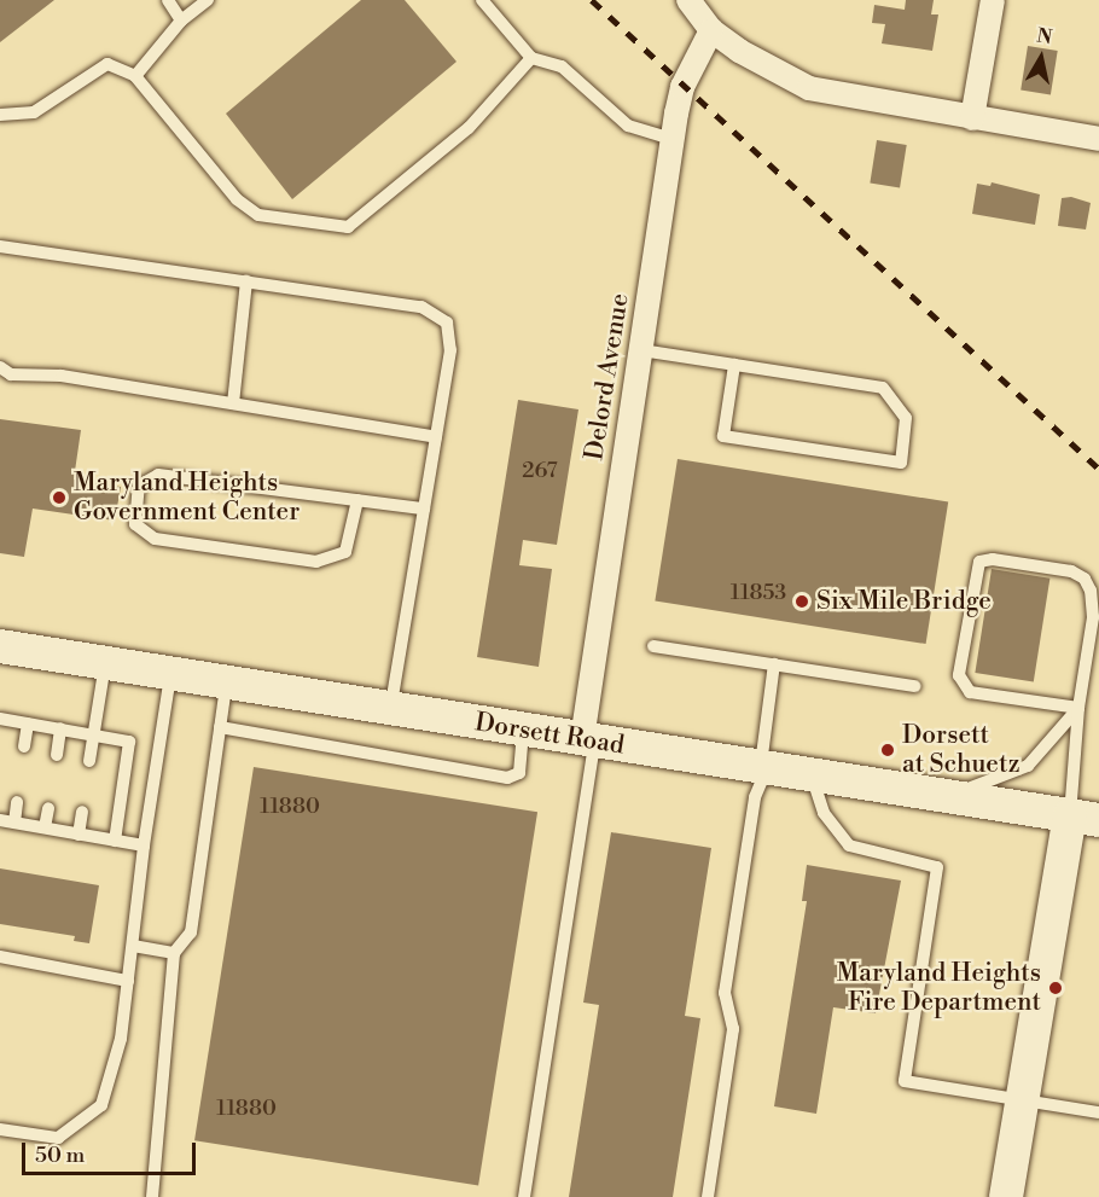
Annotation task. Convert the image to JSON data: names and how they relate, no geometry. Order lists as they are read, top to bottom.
{
  "streets": {
    "main road": ["Dorsett Road"],
    "street": ["Delord Avenue"]
  },
  "crossings": [
    ["Delord Avenue", "Dorsett Road"]
  ],
  "places": [
    "Maryland Heights Government Center",
    "Six Mile Bridge",
    "Dorsett at Schuetz",
    "Maryland Heights Fire Department"
  ],
  "house_numbers": [
    "267",
    "11853",
    "11880",
    "11880"
  ],
  "scale_bar": "50 m",
  "north": "top"
}
